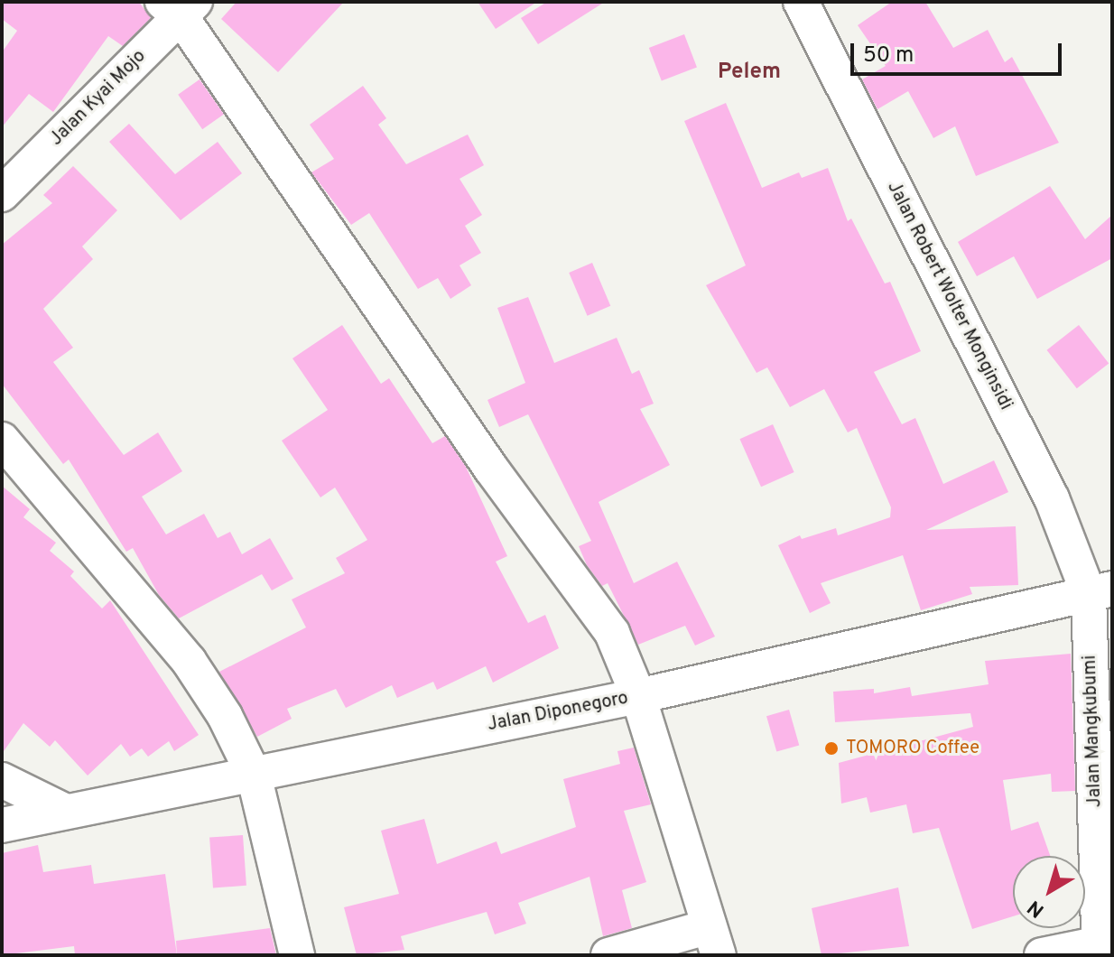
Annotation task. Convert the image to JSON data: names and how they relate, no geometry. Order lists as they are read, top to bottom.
{
  "streets": {
    "street": [
      "Jalan Kyai Mojo",
      "Jalan Robert Wolter Monginsidi",
      "Jalan Diponegoro",
      "Jalan Mangkubumi"
    ]
  },
  "crossings": [
    ["Jalan Robert Wolter Monginsidi", "Jalan Diponegoro"],
    ["Jalan Robert Wolter Monginsidi", "Jalan Mangkubumi"],
    ["Jalan Diponegoro", "Jalan Mangkubumi"]
  ],
  "districts": ["Pelem"],
  "places": ["TOMORO Coffee"],
  "scale_bar": "50 m",
  "north": "bottom left"
}
